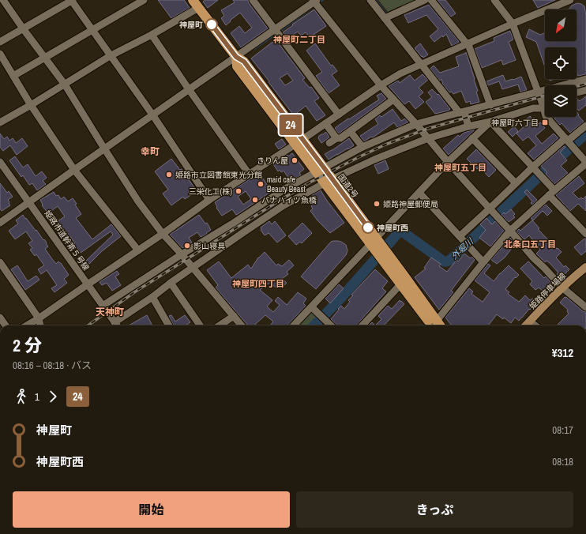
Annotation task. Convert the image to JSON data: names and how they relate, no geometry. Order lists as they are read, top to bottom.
{
  "streets": {
    "main road": ["姫路停車場線"],
    "street": ["姫路市道幹第５号線"]
  },
  "districts": [
    "神屋町二丁目",
    "幸町",
    "神屋町五丁目",
    "北条口五丁目",
    "神屋町四丁目",
    "天神町"
  ],
  "water": ["外堀川"],
  "places": {
    "other": [
      "神屋町",
      "きりん屋",
      "姫路市立図書館東光分館",
      "maid cafe Beauty Beast",
      "三栄化工(株)",
      "パナハイツ魚橋",
      "姫路神屋郵便局",
      "神屋町西",
      "影山寝具"
    ],
    "transit": ["神屋町六丁目"]
  },
  "lines": ["bus line 24"],
  "north": "bottom left",
  "page": {
    "on_map": "24",
    "heading": ["2 分", "08:16 – 08:18 · バス", "¥312"],
    "legs": ["1", "24"],
    "list": [
      {
        "name": "神屋町",
        "value": "08:17"
      },
      {
        "name": "神屋町西",
        "value": "08:18"
      }
    ],
    "buttons": ["開始", "きっぷ"]
  }
}
